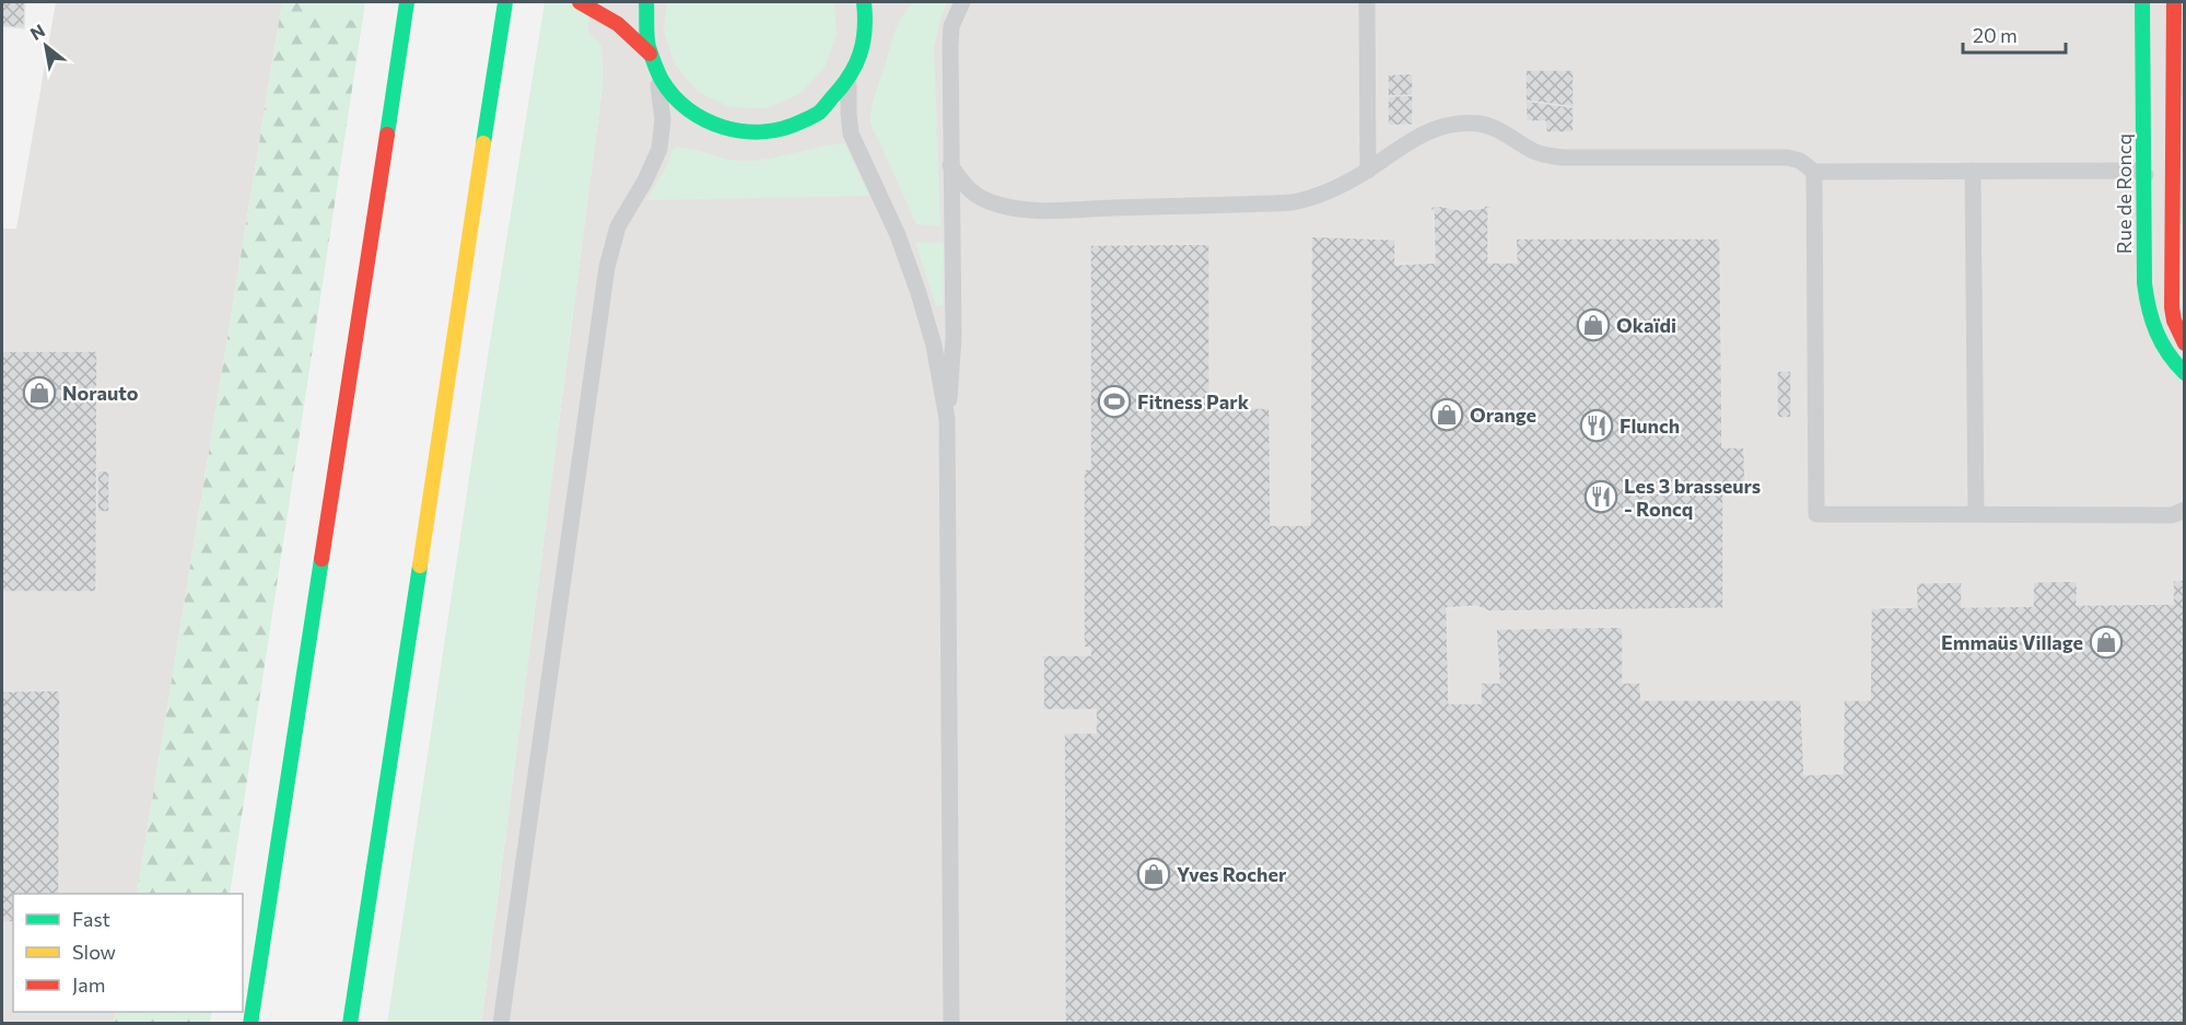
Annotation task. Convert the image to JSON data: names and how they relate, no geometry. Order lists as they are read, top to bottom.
{
  "streets": {
    "main road": ["Rue de Roncq"]
  },
  "places": {
    "shop": [
      "Okaïdi",
      "Norauto",
      "Orange",
      "Emmaüs Village",
      "Yves Rocher"
    ],
    "sports": ["Fitness Park"],
    "restaurant": ["Flunch", "Les 3 brasseurs - Roncq"]
  },
  "legend": ["Fast", "Slow", "Jam"],
  "scale_bar": "20 m",
  "north": "top left"
}
